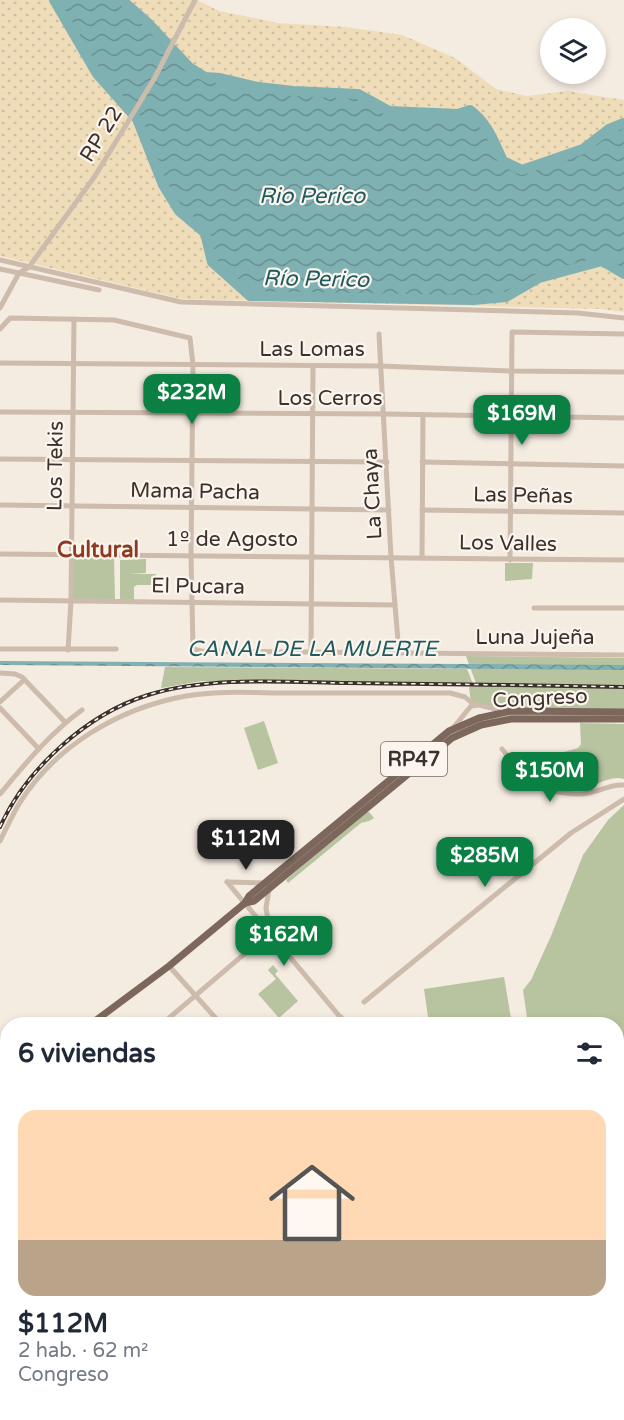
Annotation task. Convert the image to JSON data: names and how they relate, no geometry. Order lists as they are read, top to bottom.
{
  "streets": {
    "main road": ["Congreso", "RP47"],
    "street": [
      "RP 22",
      "Las Lomas",
      "Los Cerros",
      "Los Tekis",
      "Mama Pacha",
      "La Chaya",
      "Las Peñas",
      "1º de Agosto",
      "Los Valles",
      "El Pucara",
      "Luna Jujeña"
    ]
  },
  "crossings": [
    ["Las Lomas", "Los Tekis"],
    ["Las Lomas", "La Chaya"],
    ["Los Cerros", "Los Tekis"],
    ["Los Cerros", "La Chaya"],
    ["Los Tekis", "Mama Pacha"],
    ["Los Tekis", "1º de Agosto"],
    ["Los Tekis", "El Pucara"],
    ["Mama Pacha", "La Chaya"],
    ["La Chaya", "1º de Agosto"],
    ["La Chaya", "Los Valles"],
    ["La Chaya", "El Pucara"],
    ["La Chaya", "Luna Jujeña"],
    ["1º de Agosto", "Los Valles"],
    ["El Pucara", "Luna Jujeña"],
    ["Congreso", "RP47"]
  ],
  "districts": ["Cultural"],
  "water": ["Rio Perico", "Río Perico", "CANAL DE LA MUERTE"],
  "page": {
    "price": [
      "$232M",
      "$169M",
      "$150M",
      "$112M",
      "$285M",
      "$162M"
    ],
    "heading": "6 viviendas",
    "list": [
      {
        "name": "$112M",
        "note": "2 hab. · 62 m² · Congreso"
      }
    ]
  }
}
